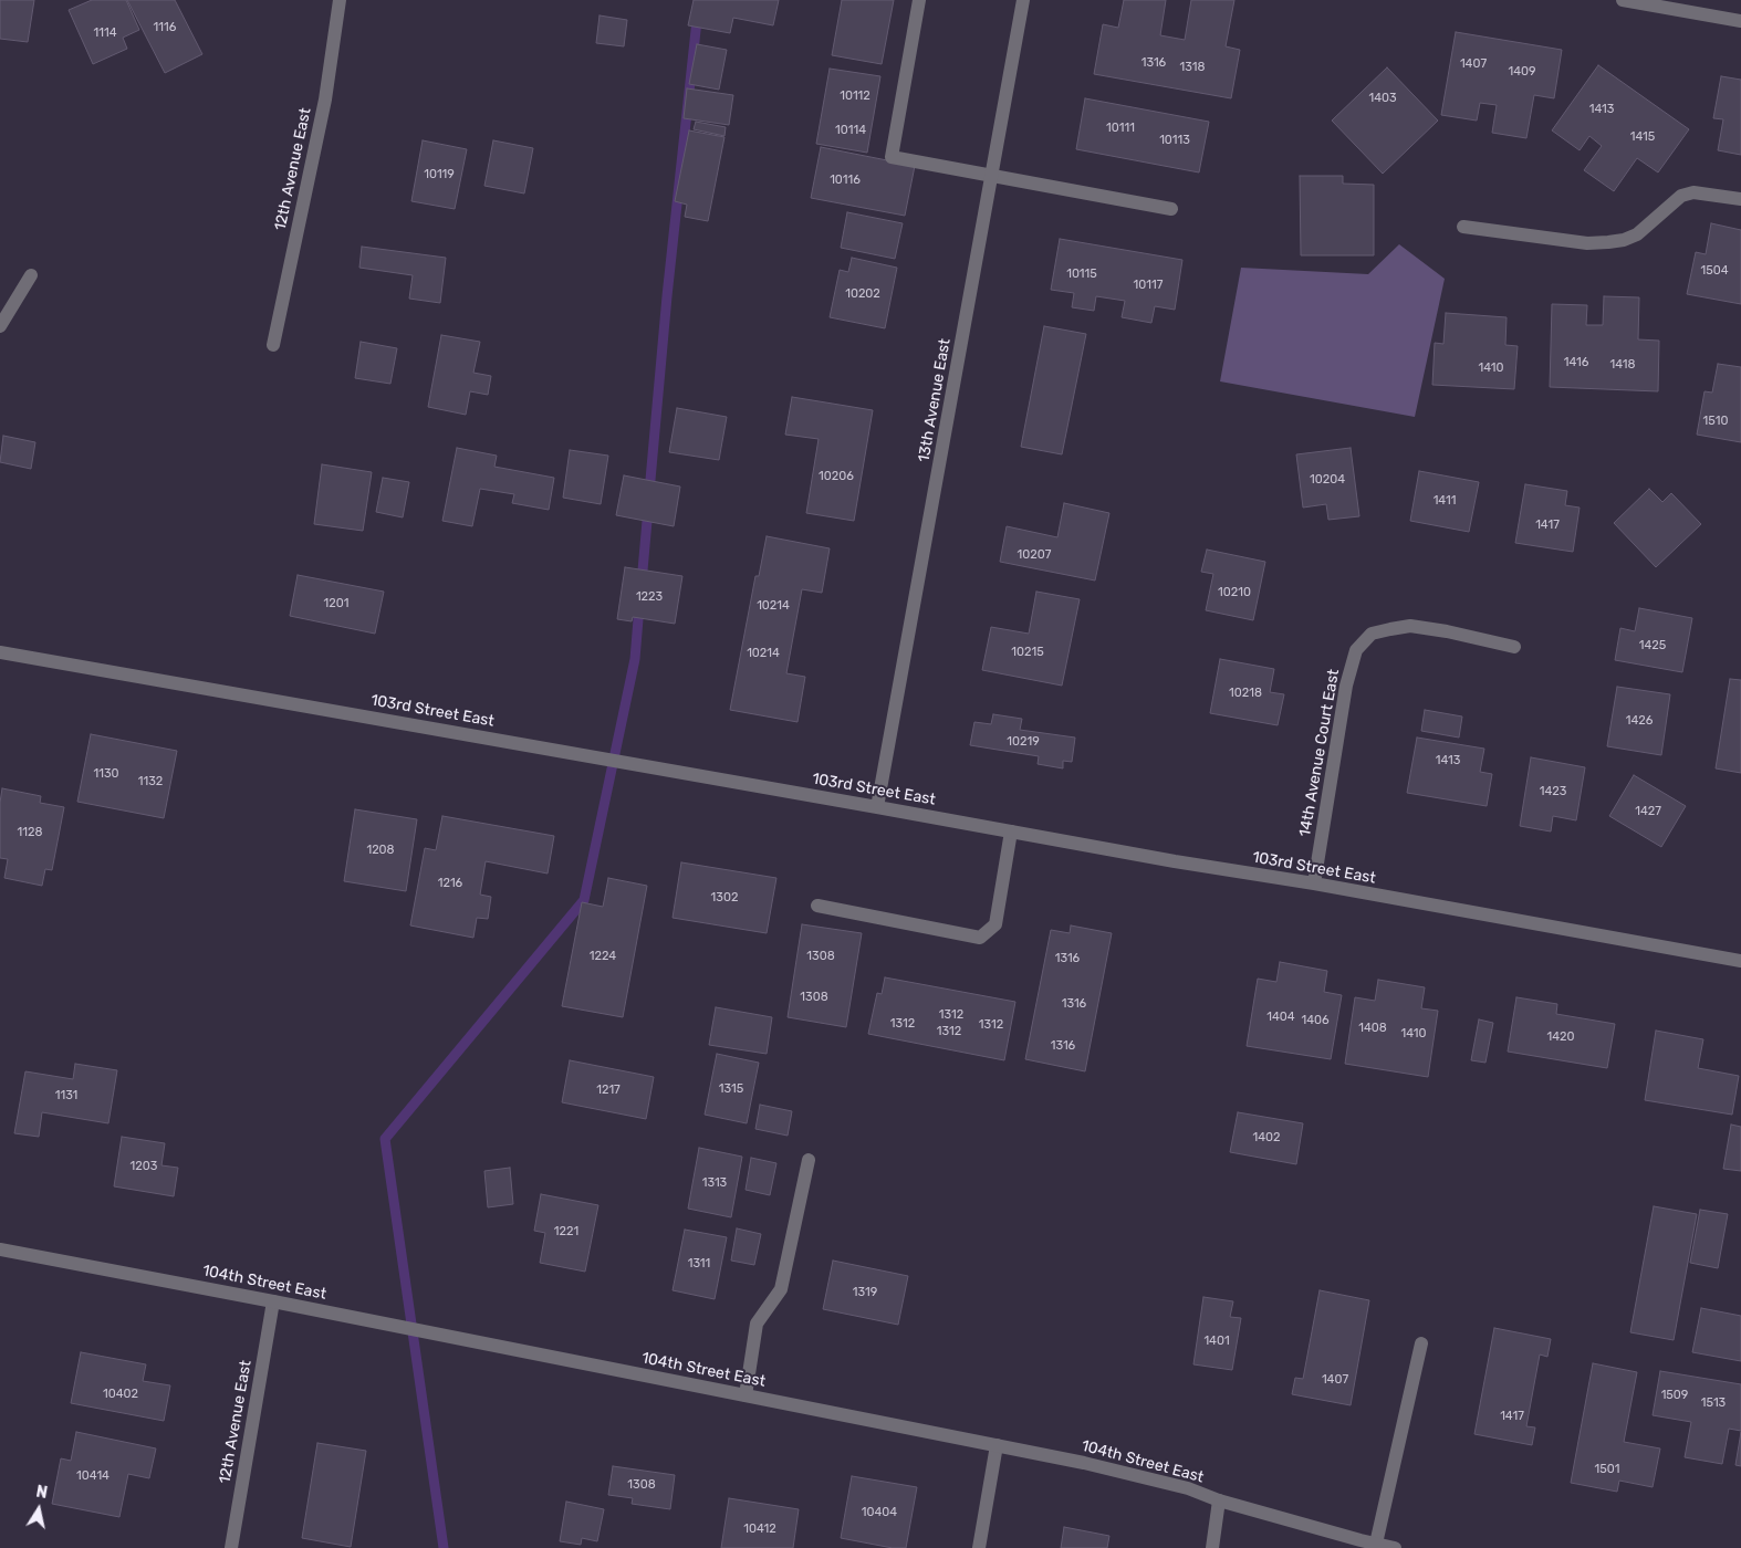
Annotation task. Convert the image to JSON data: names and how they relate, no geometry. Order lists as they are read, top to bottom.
{
  "streets": {
    "street": [
      "12th Avenue East",
      "13th Avenue East",
      "103rd Street East",
      "14th Avenue Court East",
      "104th Street East"
    ]
  },
  "crossings": [
    ["12th Avenue East", "104th Street East"],
    ["13th Avenue East", "103rd Street East"],
    ["103rd Street East", "14th Avenue Court East"]
  ],
  "house_numbers": [
    "1116",
    "1114",
    "1316",
    "1407",
    "1318",
    "1409",
    "10112",
    "1403",
    "1413",
    "10111",
    "10114",
    "1415",
    "10113",
    "10119",
    "10116",
    "1504",
    "10115",
    "10117",
    "10202",
    "1416",
    "1418",
    "1410",
    "1510",
    "10206",
    "10204",
    "1411",
    "1417",
    "10207",
    "10210",
    "1223",
    "1201",
    "10214",
    "1425",
    "10215",
    "10214",
    "10218",
    "1426",
    "10219",
    "1413",
    "1130",
    "1132",
    "1423",
    "1427",
    "1128",
    "1208",
    "1216",
    "1302",
    "1224",
    "1308",
    "1316",
    "1308",
    "1316",
    "1312",
    "1404",
    "1406",
    "1312",
    "1312",
    "1408",
    "1312",
    "1410",
    "1420",
    "1316",
    "1315",
    "1217",
    "1131",
    "1402",
    "1203",
    "1313",
    "1221",
    "1311",
    "1319",
    "1401",
    "1407",
    "10402",
    "1509",
    "1513",
    "1417",
    "1501",
    "10414",
    "1308",
    "10404",
    "10412"
  ],
  "north": "top"
}
